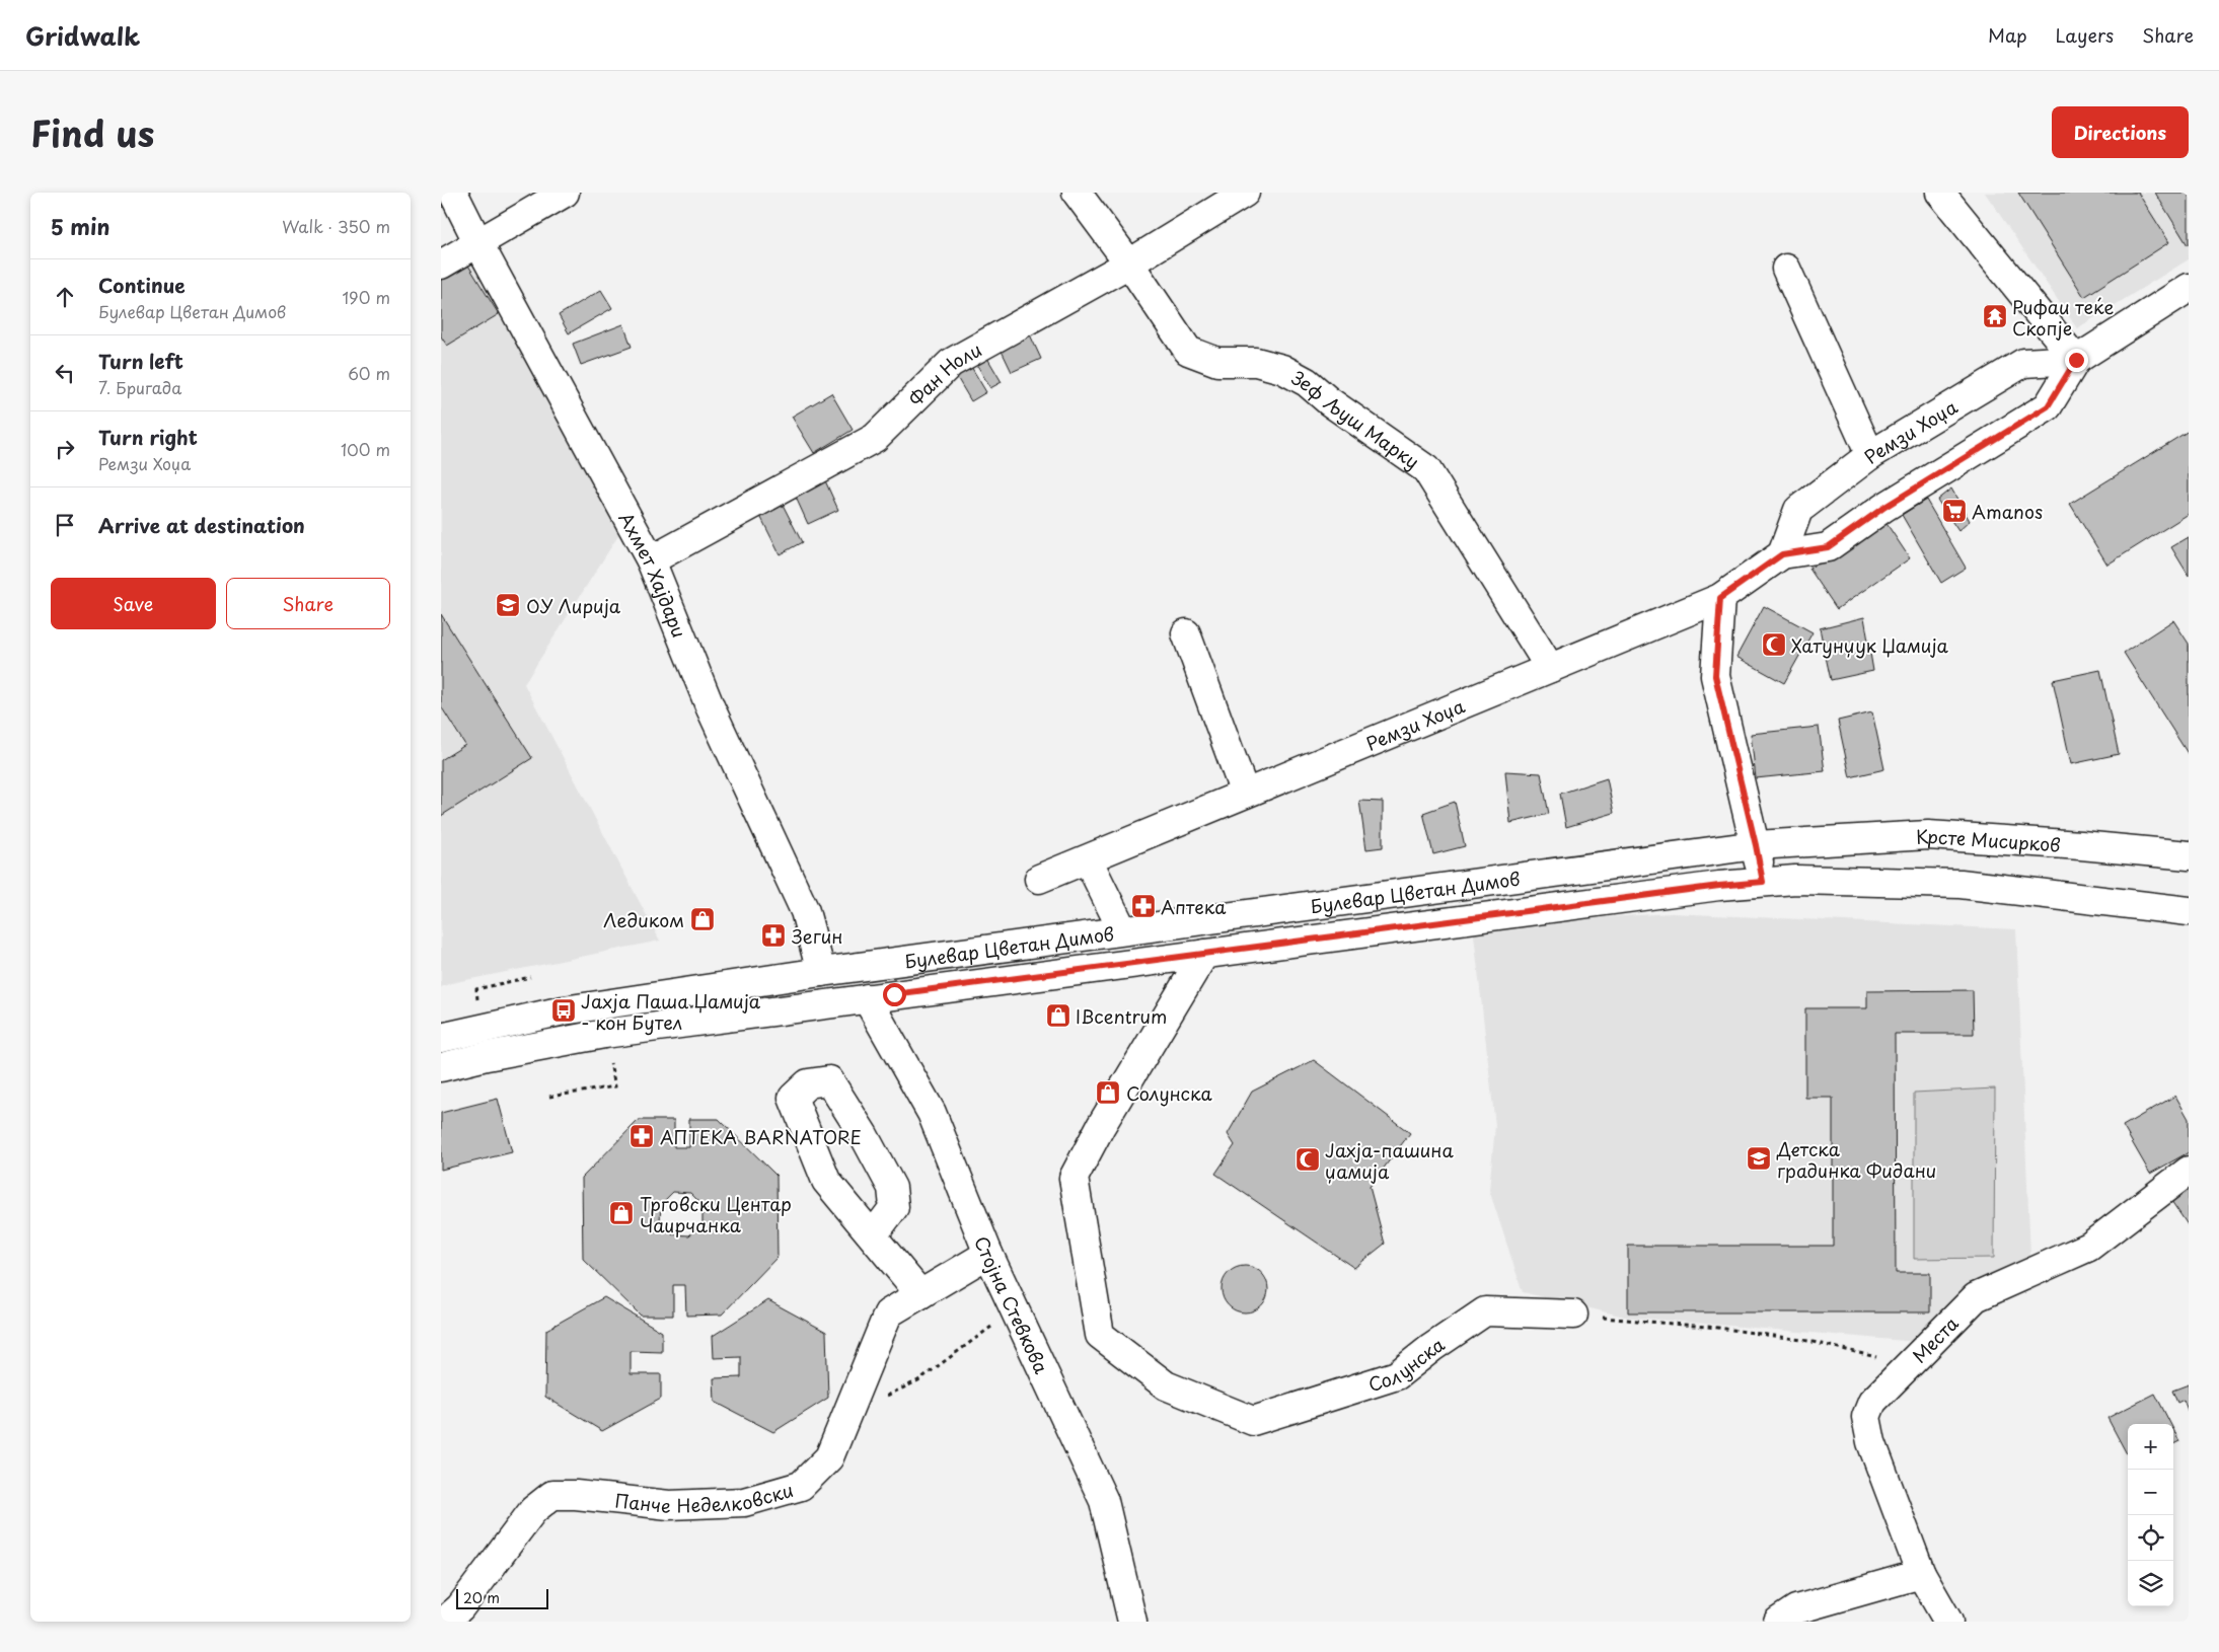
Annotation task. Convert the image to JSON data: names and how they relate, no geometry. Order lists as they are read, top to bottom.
{
  "streets": {
    "street": [
      "Фан Ноли",
      "Зеф Љуш Марку",
      "Ремзи Хоџа",
      "Ахмет Хајдари",
      "Крсте Мисирков",
      "Булевар Цветан Димов",
      "Стојна Стевкова",
      "Места",
      "Солунска",
      "Панче Неделковски"
    ]
  },
  "crossings": [
    ["Фан Ноли", "Зеф Љуш Марку"],
    ["Фан Ноли", "Ахмет Хајдари"],
    ["Зеф Љуш Марку", "Ремзи Хоџа"],
    ["Ахмет Хајдари", "Булевар Цветан Димов"],
    ["Крсте Мисирков", "Булевар Цветан Димов"],
    ["Булевар Цветан Димов", "Стојна Стевкова"],
    ["Булевар Цветан Димов", "Солунска"],
    ["Стојна Стевкова", "Панче Неделковски"]
  ],
  "places": {
    "temple": ["Рифаи теќе Скопје"],
    "supermarket": ["Amanos"],
    "school or university": ["ОУ Лирија", "Детска градинка Фидани"],
    "mosque": ["Хатунџук Џамија", "Јахја-пашина џамија"],
    "pharmacy": ["Аптека", "Зегин", "АПТЕКА BARNATORE"],
    "shop": [
      "Ледиком",
      "IBcentrum",
      "Солунска",
      "Трговски Центар Чаирчанка"
    ],
    "bus stop": ["Јахја Паша Џамија - кон Бутел"]
  },
  "scale_bar": "20 m",
  "page": {
    "header": "Gridwalk",
    "nav": ["Map", "Layers", "Share"],
    "title": "Find us",
    "buttons": [
      "Directions",
      ["Save", "Share"]
    ],
    "heading": ["5 min", "Walk · 350 m"],
    "list": [
      ["Continue", "Булевар Цветан Димов", "190 m"],
      ["Turn left", "7. Бригада", "60 m"],
      ["Turn right", "Ремзи Хоџа", "100 m"],
      "Arrive at destination"
    ],
    "map_buttons": ["+", "−"],
    "scale": "20 m"
  }
}
